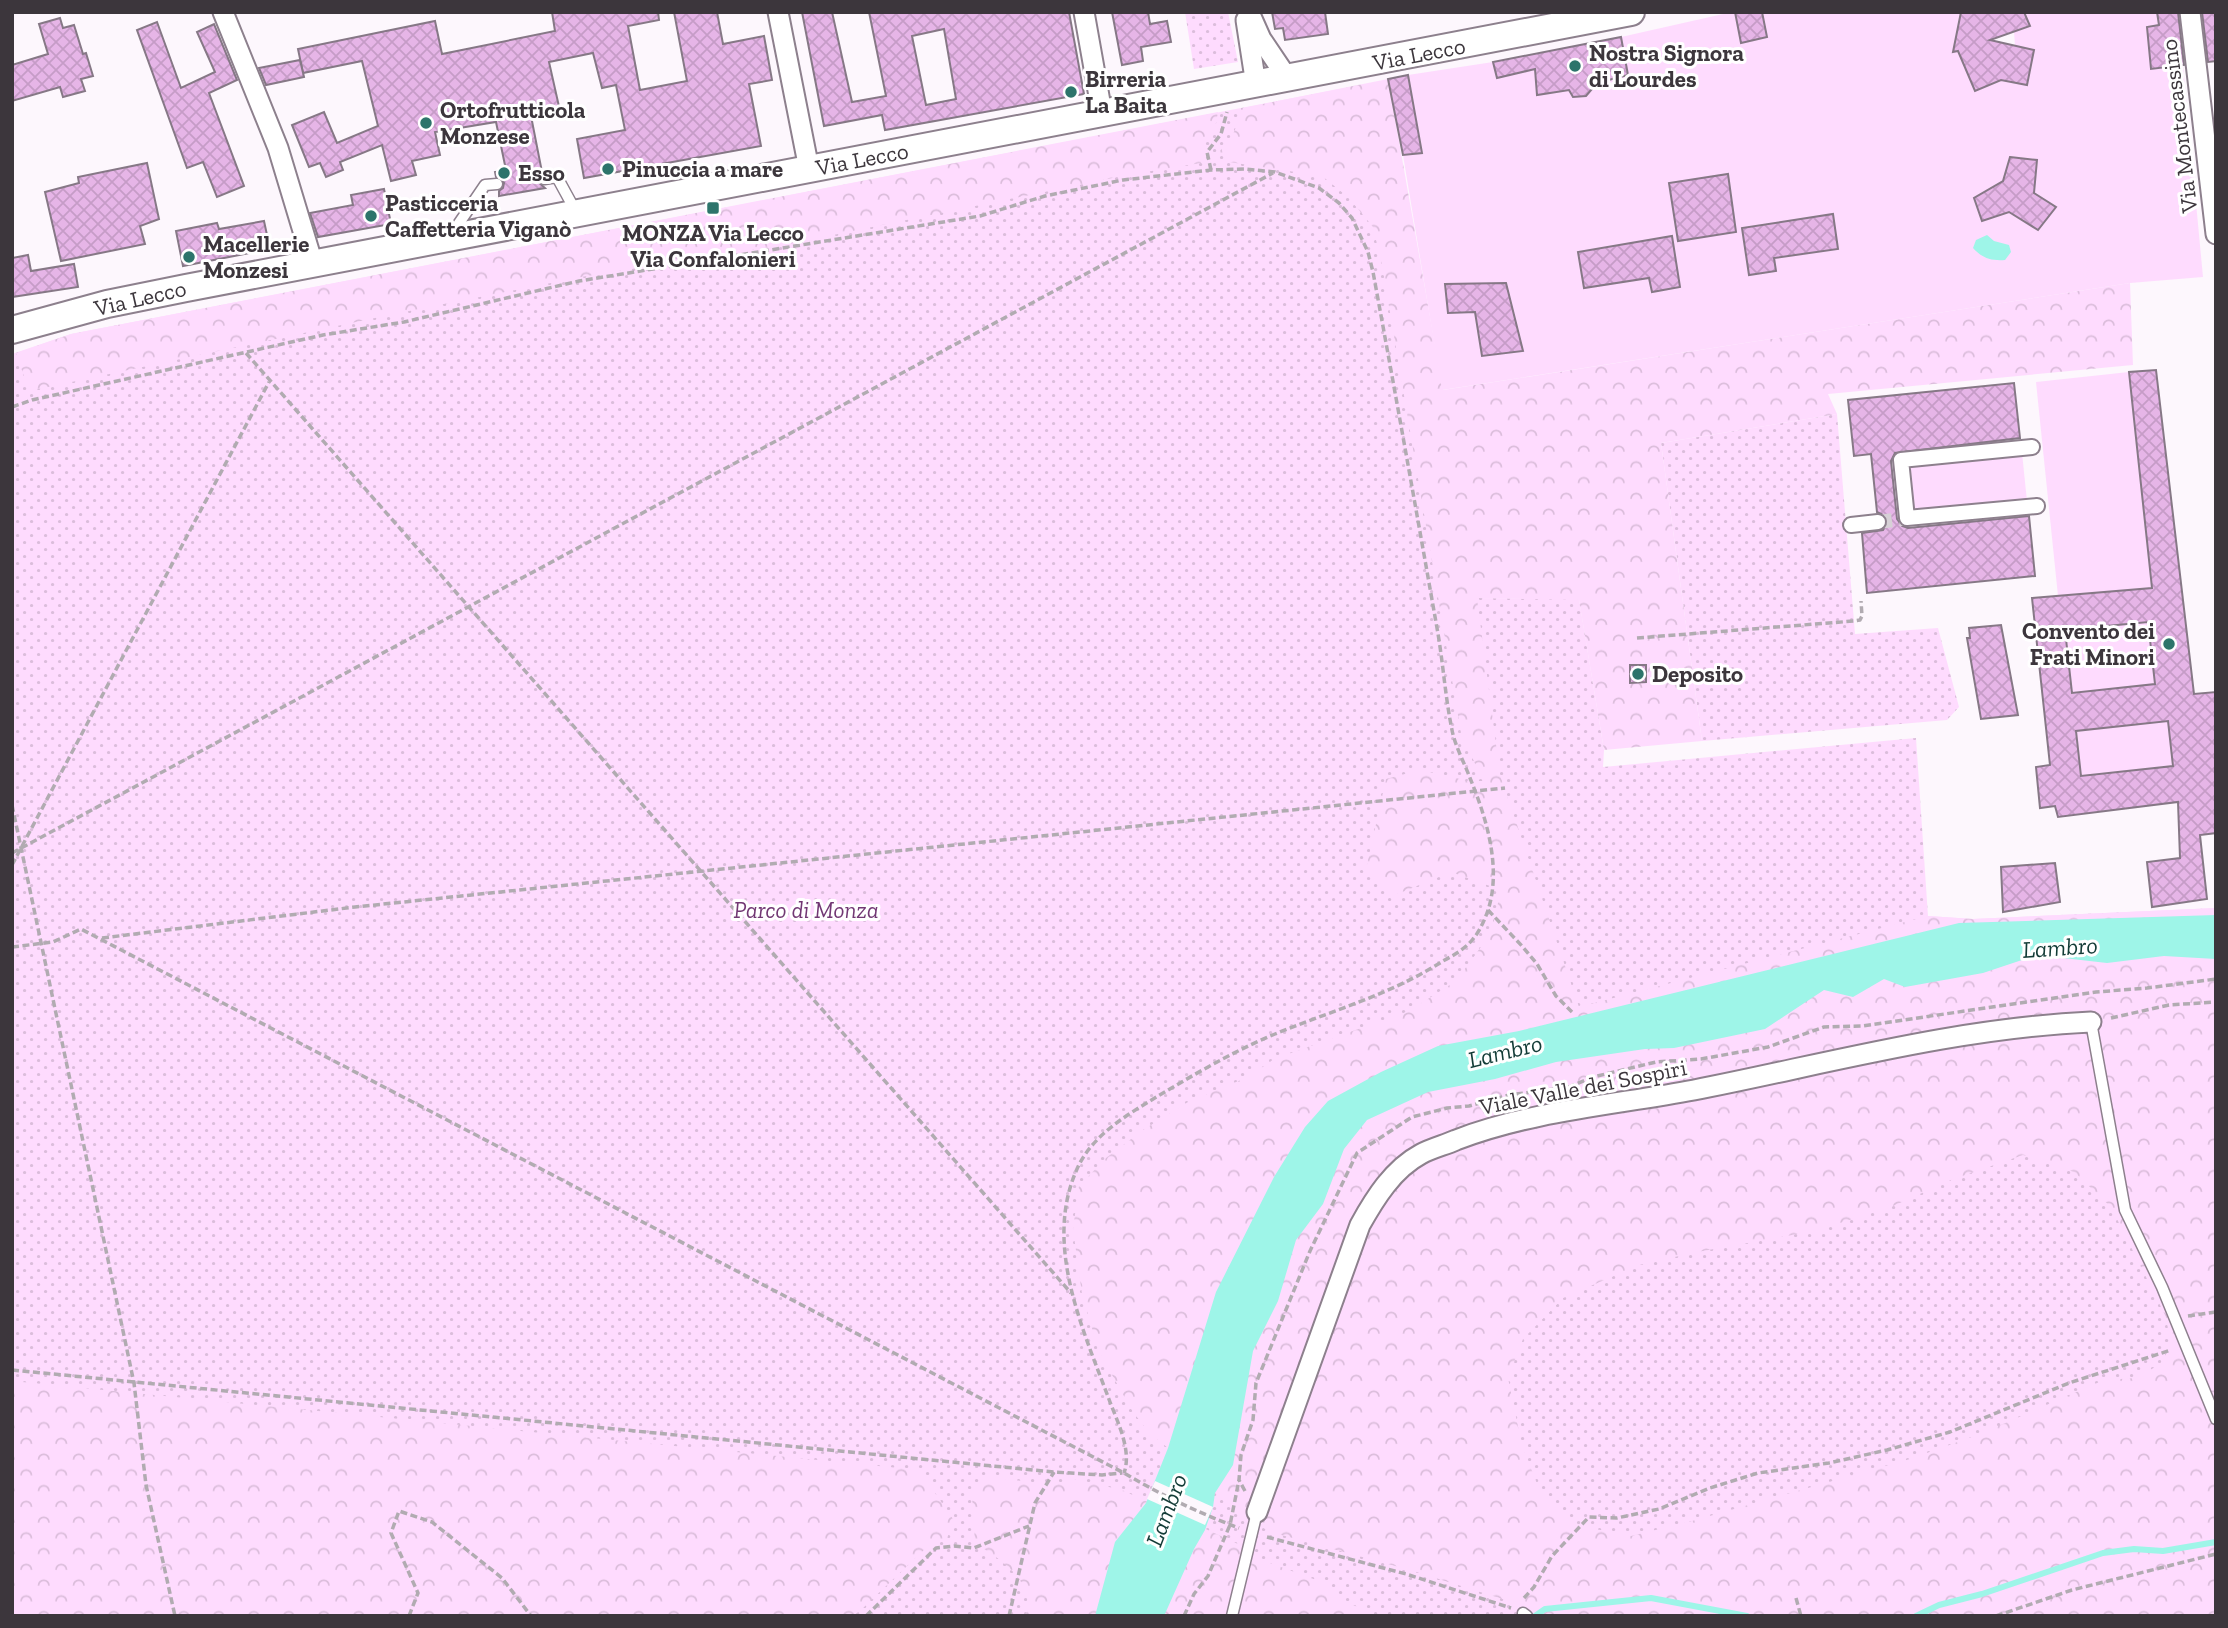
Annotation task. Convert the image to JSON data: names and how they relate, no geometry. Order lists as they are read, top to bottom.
{
  "streets": {
    "main road": ["Via Lecco"],
    "street": ["Via Montecassino", "Viale Valle dei Sospiri"]
  },
  "water": ["Lambro"],
  "parks": ["Parco di Monza"],
  "places": {
    "other": [
      "Nostra Signora di Lourdes",
      "Birreria La Baita",
      "Ortofrutticola Monzese",
      "Pinuccia a mare",
      "Esso",
      "Pasticceria Caffetteria Viganò",
      "Macellerie Monzesi",
      "Convento dei Frati Minori",
      "Deposito"
    ],
    "transit": ["MONZA Via Lecco Via Confalonieri"]
  }
}
